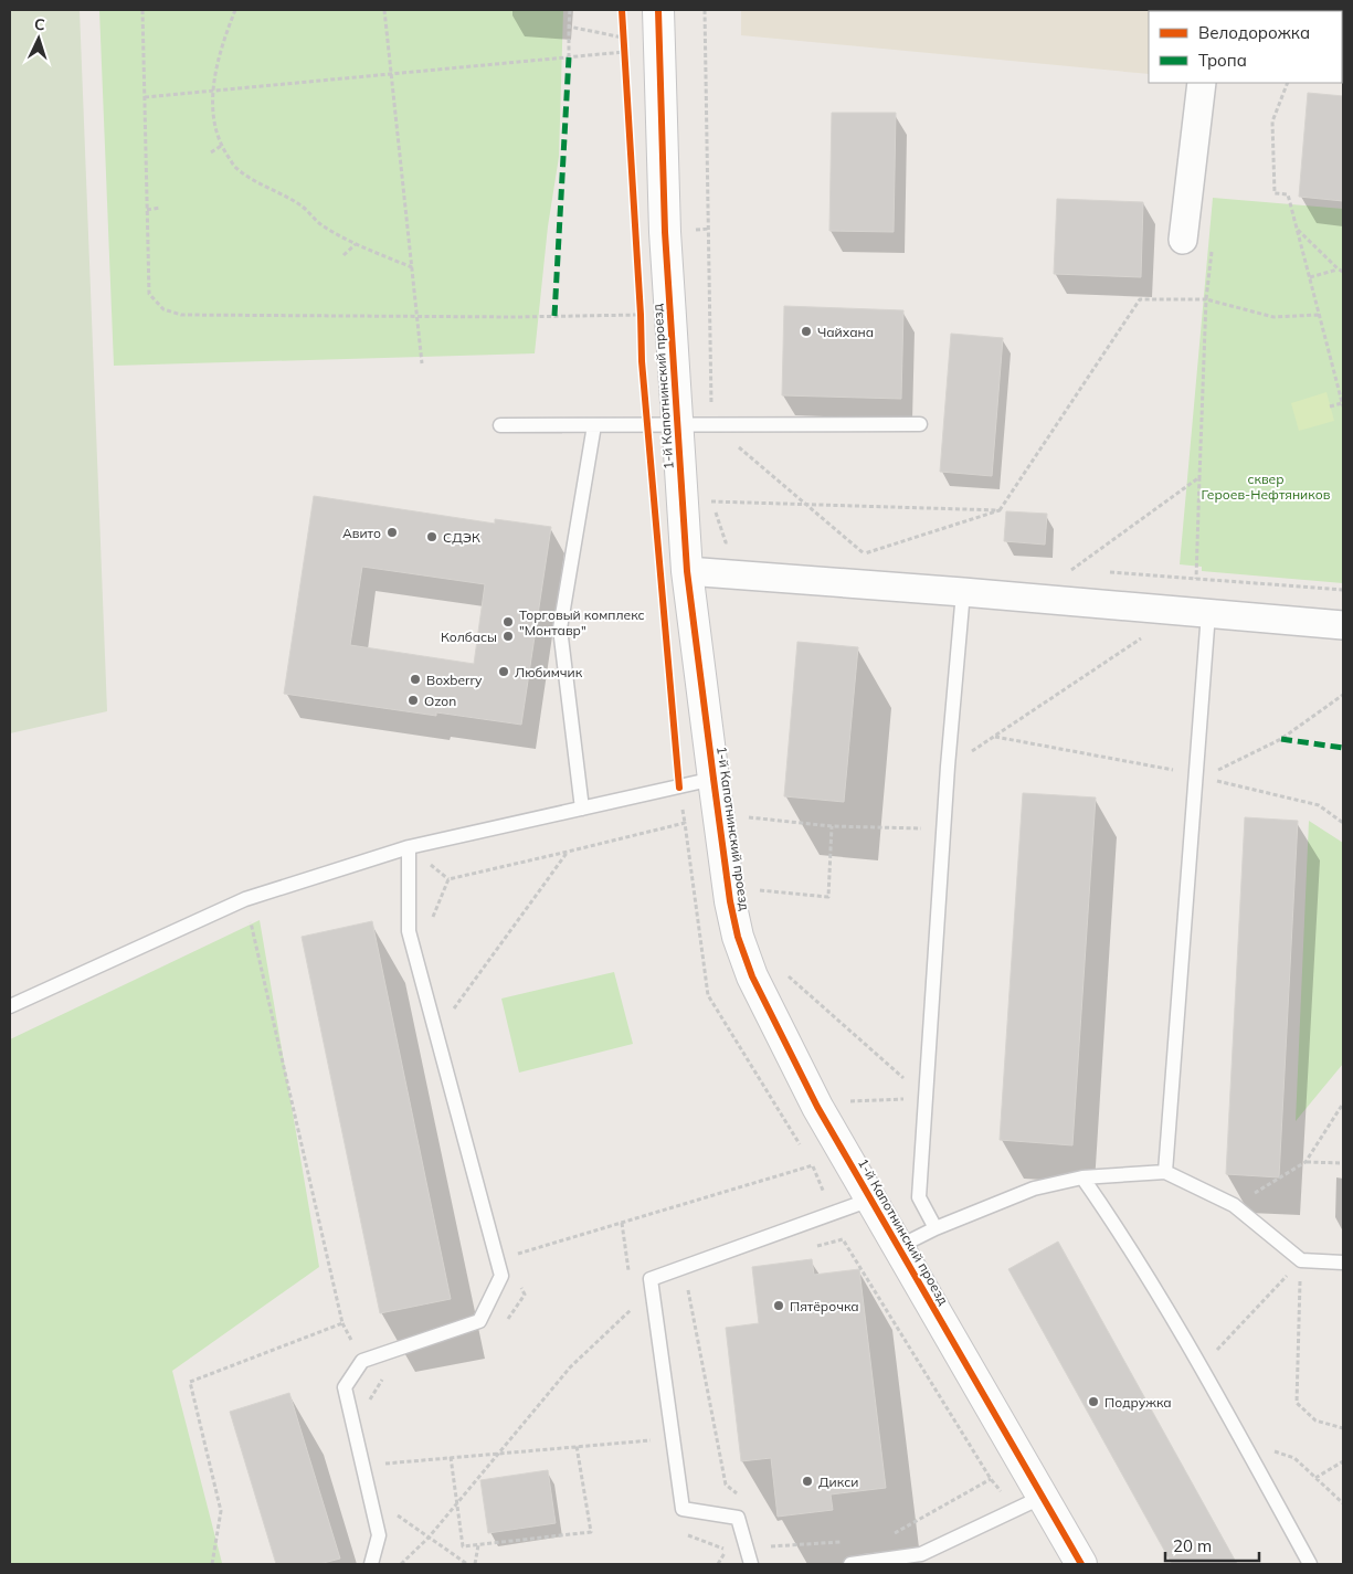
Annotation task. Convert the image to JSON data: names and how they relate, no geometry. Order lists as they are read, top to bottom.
{
  "streets": {
    "street": ["1-й Капотнинский проезд"]
  },
  "parks": ["сквер Героев-Нефтяников"],
  "places": [
    "Чайхана",
    "Авито",
    "СДЭК",
    "Торговый комплекс \"Монтавр\"",
    "Колбасы",
    "Любимчик",
    "Boxberry",
    "Ozon",
    "Пятёрочка",
    "Подружка",
    "Дикси"
  ],
  "legend": ["Велодорожка", "Тропа"],
  "scale_bar": "20 m",
  "north": "top"
}
